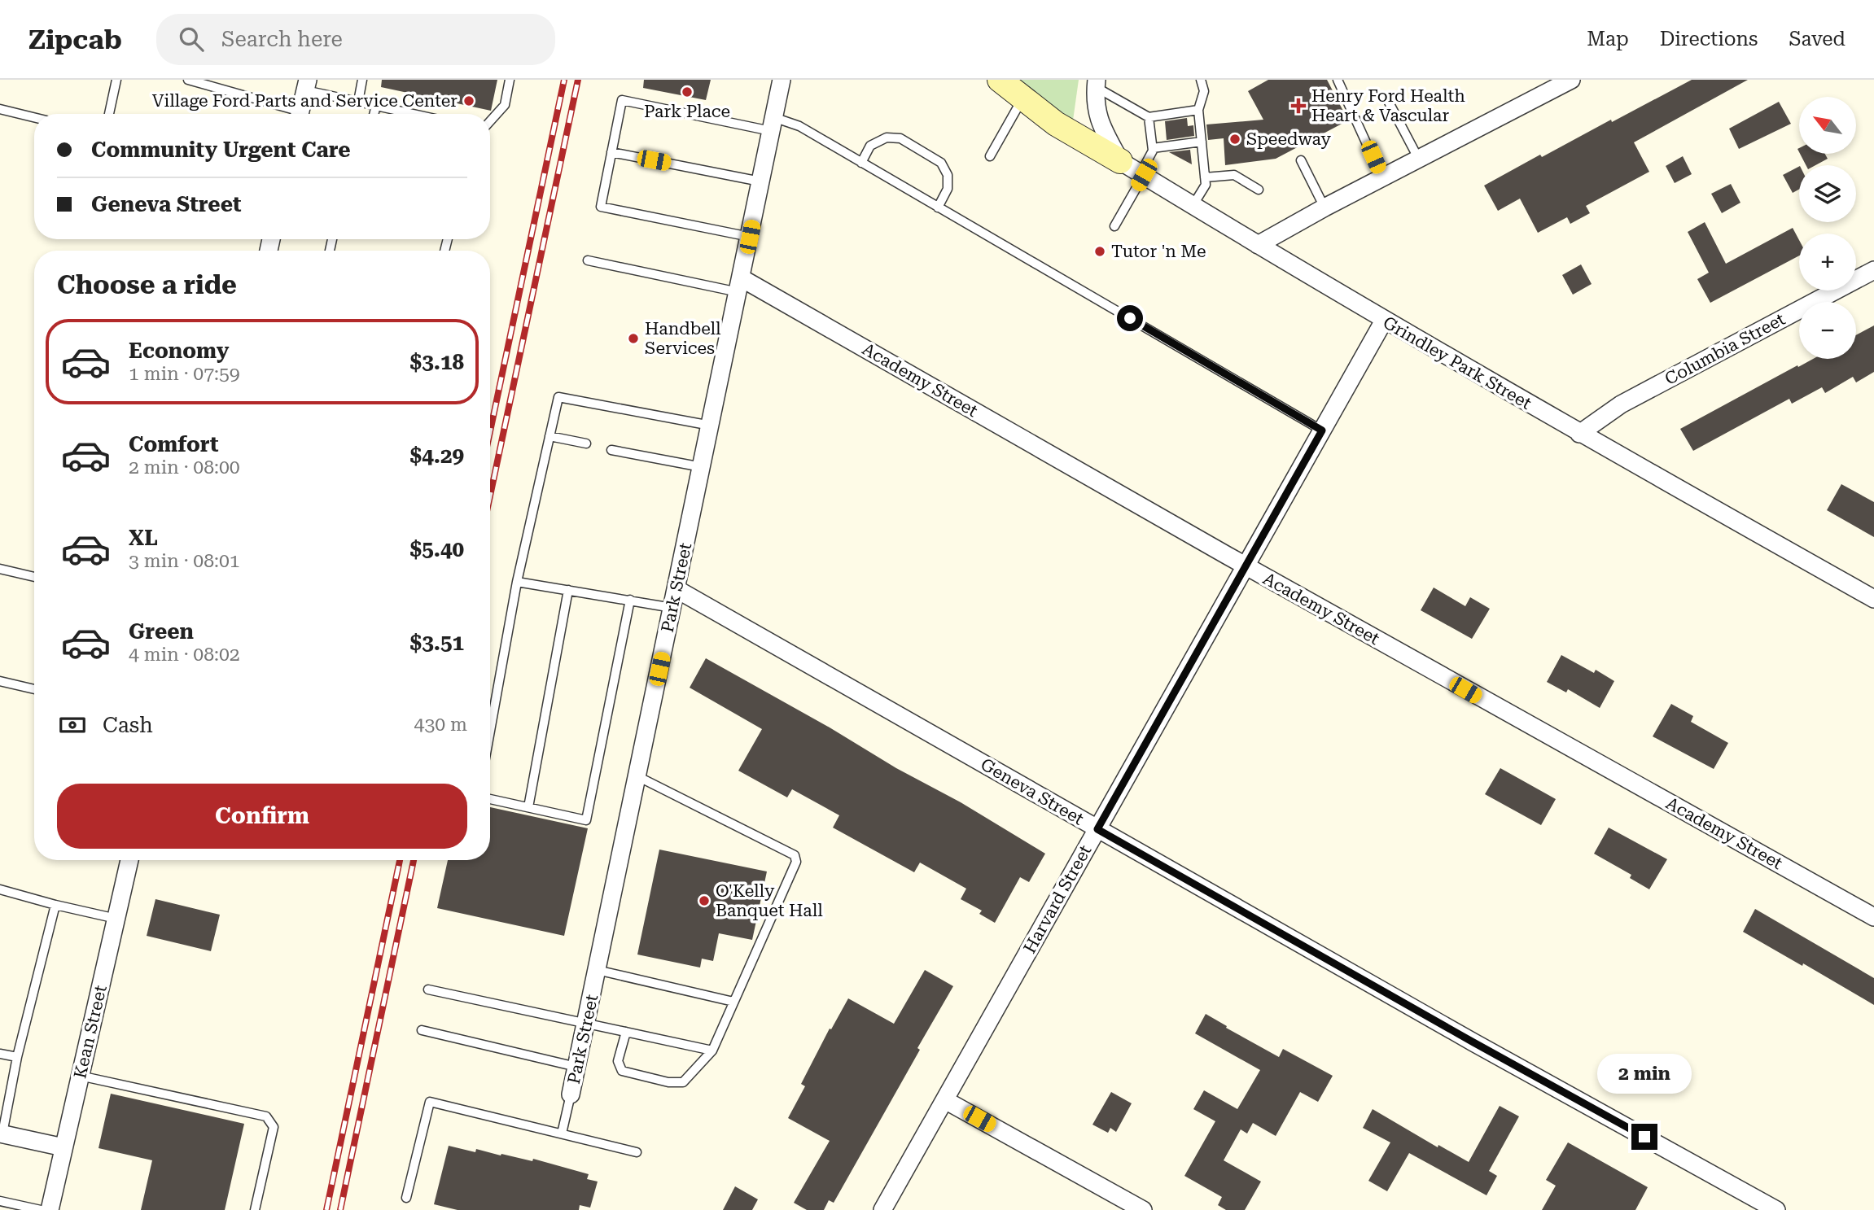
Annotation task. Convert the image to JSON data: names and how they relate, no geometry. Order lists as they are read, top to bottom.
{
  "streets": {
    "street": [
      "Columbia Street",
      "Grindley Park Street",
      "Academy Street",
      "Park Street",
      "Geneva Street",
      "Harvard Street",
      "Kean Street"
    ]
  },
  "crossings": [
    ["Columbia Street", "Grindley Park Street"],
    ["Grindley Park Street", "Harvard Street"],
    ["Academy Street", "Park Street"],
    ["Academy Street", "Harvard Street"],
    ["Park Street", "Geneva Street"],
    ["Geneva Street", "Harvard Street"]
  ],
  "places": {
    "other": [
      "Park Place",
      "Village Ford Parts and Service Center",
      "Speedway",
      "Tutor 'n Me",
      "Handbell Services",
      "O'Kelly Banquet Hall"
    ],
    "health": ["Henry Ford Health Heart & Vascular"]
  },
  "north": "top left",
  "page": {
    "header": "Zipcab",
    "search": "Search here",
    "nav": ["Map", "Directions", "Saved"],
    "map_buttons": ["+", "−"],
    "banner": ["Community Urgent Care", "Geneva Street"],
    "heading": "Choose a ride",
    "list": [
      {
        "name": "Economy",
        "note": "1 min · 07:59",
        "value": "$3.18"
      },
      {
        "name": "Comfort",
        "note": "2 min · 08:00",
        "value": "$4.29"
      },
      {
        "name": "XL",
        "note": "3 min · 08:01",
        "value": "$5.40"
      },
      {
        "name": "Green",
        "note": "4 min · 08:02",
        "value": "$3.51"
      }
    ],
    "pay": ["Cash", "430 m"],
    "buttons": "Confirm",
    "bubble": "2 min"
  }
}
